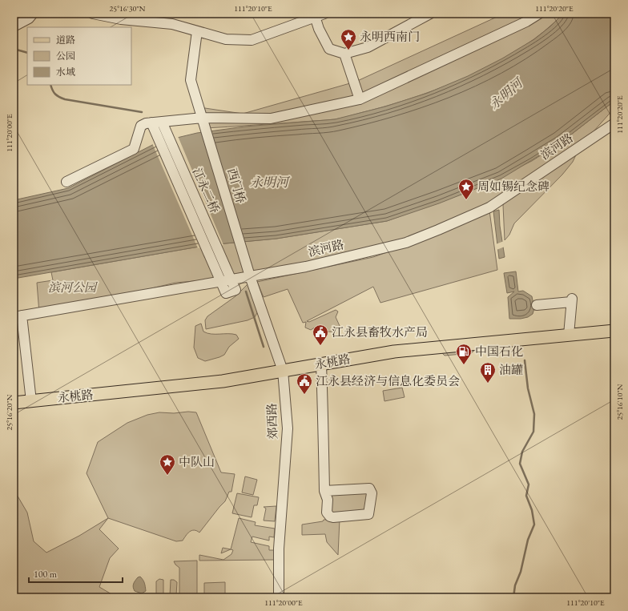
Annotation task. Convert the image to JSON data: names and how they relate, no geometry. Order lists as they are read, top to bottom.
{
  "streets": {
    "main road": ["永桃路"],
    "street": [
      "滨河路",
      "西门桥",
      "江永二桥",
      "郊西路"
    ]
  },
  "crossings": [
    ["滨河路", "江永二桥"],
    ["滨河路", "郊西路"],
    ["西门桥", "郊西路"],
    ["永桃路", "郊西路"]
  ],
  "water": ["永明河"],
  "parks": ["滨河公园"],
  "places": {
    "place": ["永明西南门", "周如锡纪念碑", "中队山"],
    "public building": ["江永县畜牧水产局", "江永县经济与信息化委员会"],
    "fuel station": ["中国石化"],
    "building": ["油罐"]
  },
  "legend": ["道路", "公园", "水域"],
  "scale_bar": "100 m",
  "coordinates": [
    "25°16'30\"N",
    "111°20'10\"E",
    "111°20'20\"E",
    "111°20'00\"E",
    "25°16'10\"N",
    "25°16'20\"N"
  ]
}
